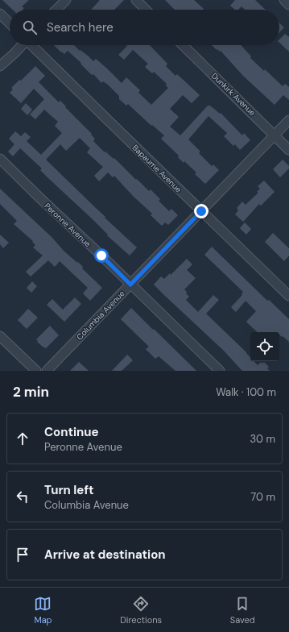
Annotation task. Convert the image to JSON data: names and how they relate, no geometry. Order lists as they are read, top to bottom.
{
  "streets": {
    "street": [
      "Dunkirk Avenue",
      "Bapaume Avenue",
      "Peronne Avenue",
      "Columbia Avenue"
    ]
  },
  "crossings": [
    ["Dunkirk Avenue", "Columbia Avenue"],
    ["Bapaume Avenue", "Columbia Avenue"],
    ["Peronne Avenue", "Columbia Avenue"]
  ],
  "page": {
    "search": "Search here",
    "heading": ["2 min", "Walk · 100 m"],
    "list": [
      ["Continue", "Peronne Avenue", "30 m"],
      ["Turn left", "Columbia Avenue", "70 m"],
      "Arrive at destination"
    ],
    "nav": ["Map", "Directions", "Saved"]
  }
}
